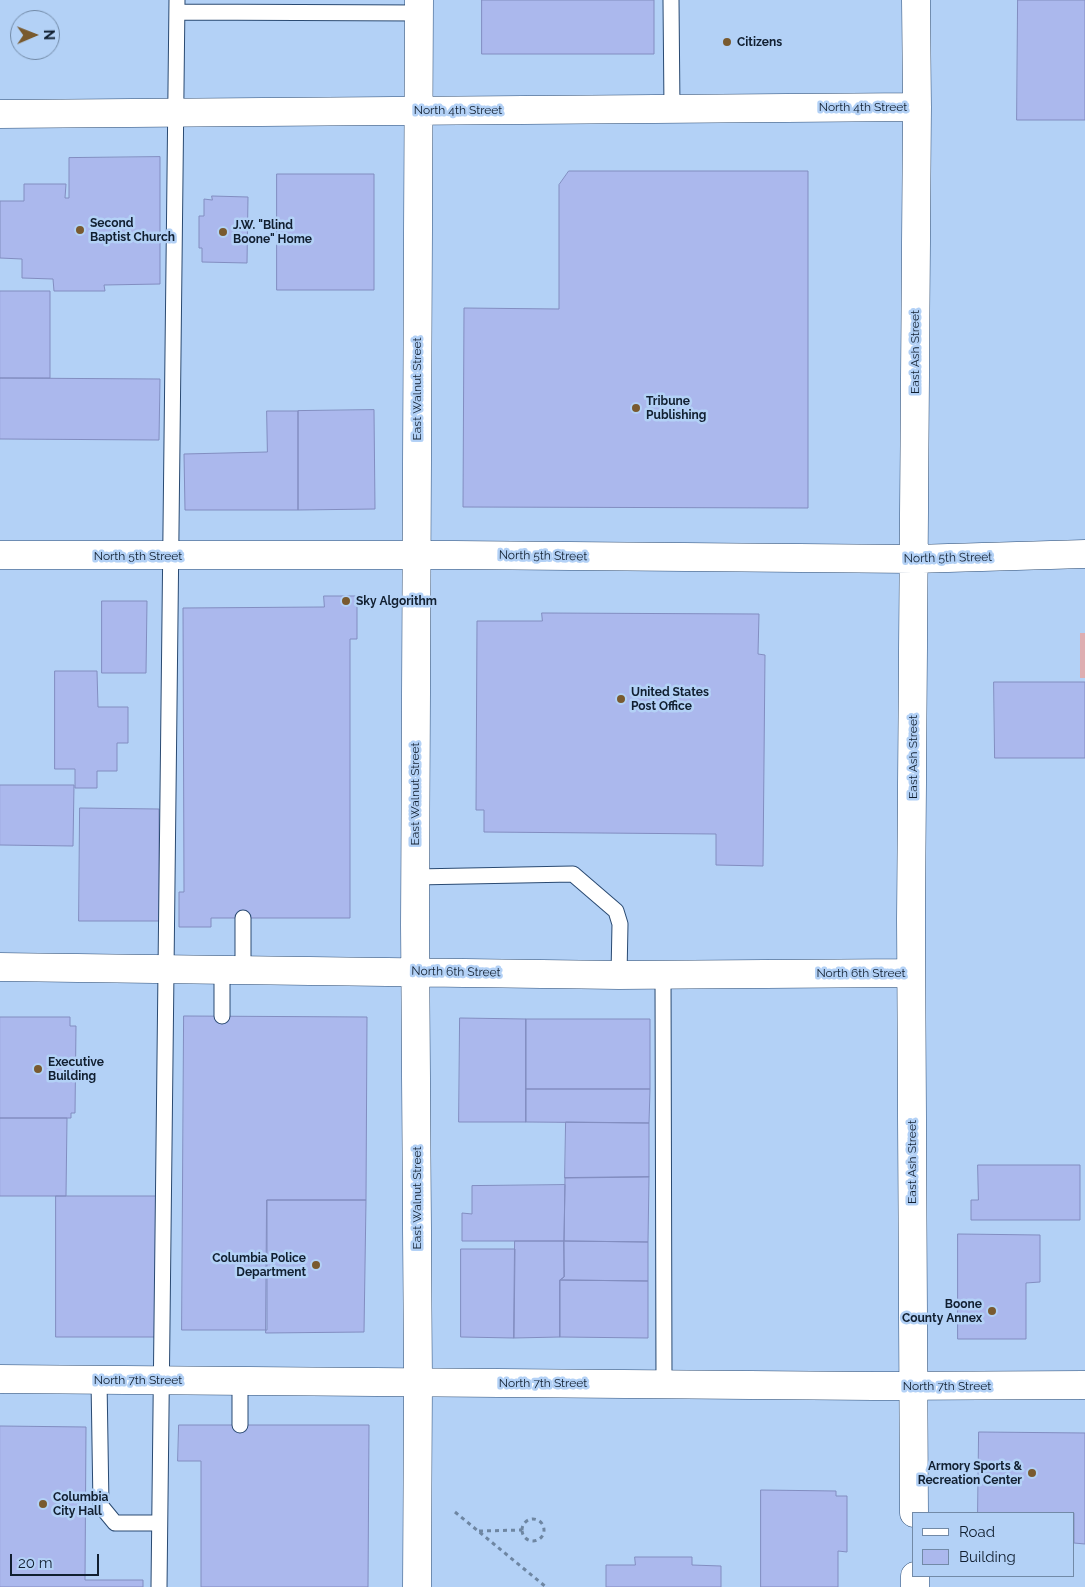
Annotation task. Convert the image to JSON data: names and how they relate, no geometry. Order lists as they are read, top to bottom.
{
  "streets": {
    "street": [
      "North 4th Street",
      "East Ash Street",
      "East Walnut Street",
      "North 5th Street",
      "North 6th Street",
      "North 7th Street"
    ]
  },
  "crossings": [
    ["North 4th Street", "East Ash Street"],
    ["North 4th Street", "East Walnut Street"],
    ["East Ash Street", "North 5th Street"],
    ["East Ash Street", "North 6th Street"],
    ["East Ash Street", "North 7th Street"],
    ["East Walnut Street", "North 5th Street"],
    ["East Walnut Street", "North 6th Street"],
    ["East Walnut Street", "North 7th Street"]
  ],
  "places": [
    "Citizens",
    "Second Baptist Church",
    "J.W. \"Blind Boone\" Home",
    "Tribune Publishing",
    "Sky Algorithm",
    "United States Post Office",
    "Executive Building",
    "Columbia Police Department",
    "Boone County Annex",
    "Armory Sports & Recreation Center",
    "Columbia City Hall"
  ],
  "legend": ["Road", "Building"],
  "scale_bar": "20 m",
  "north": "right"
}
